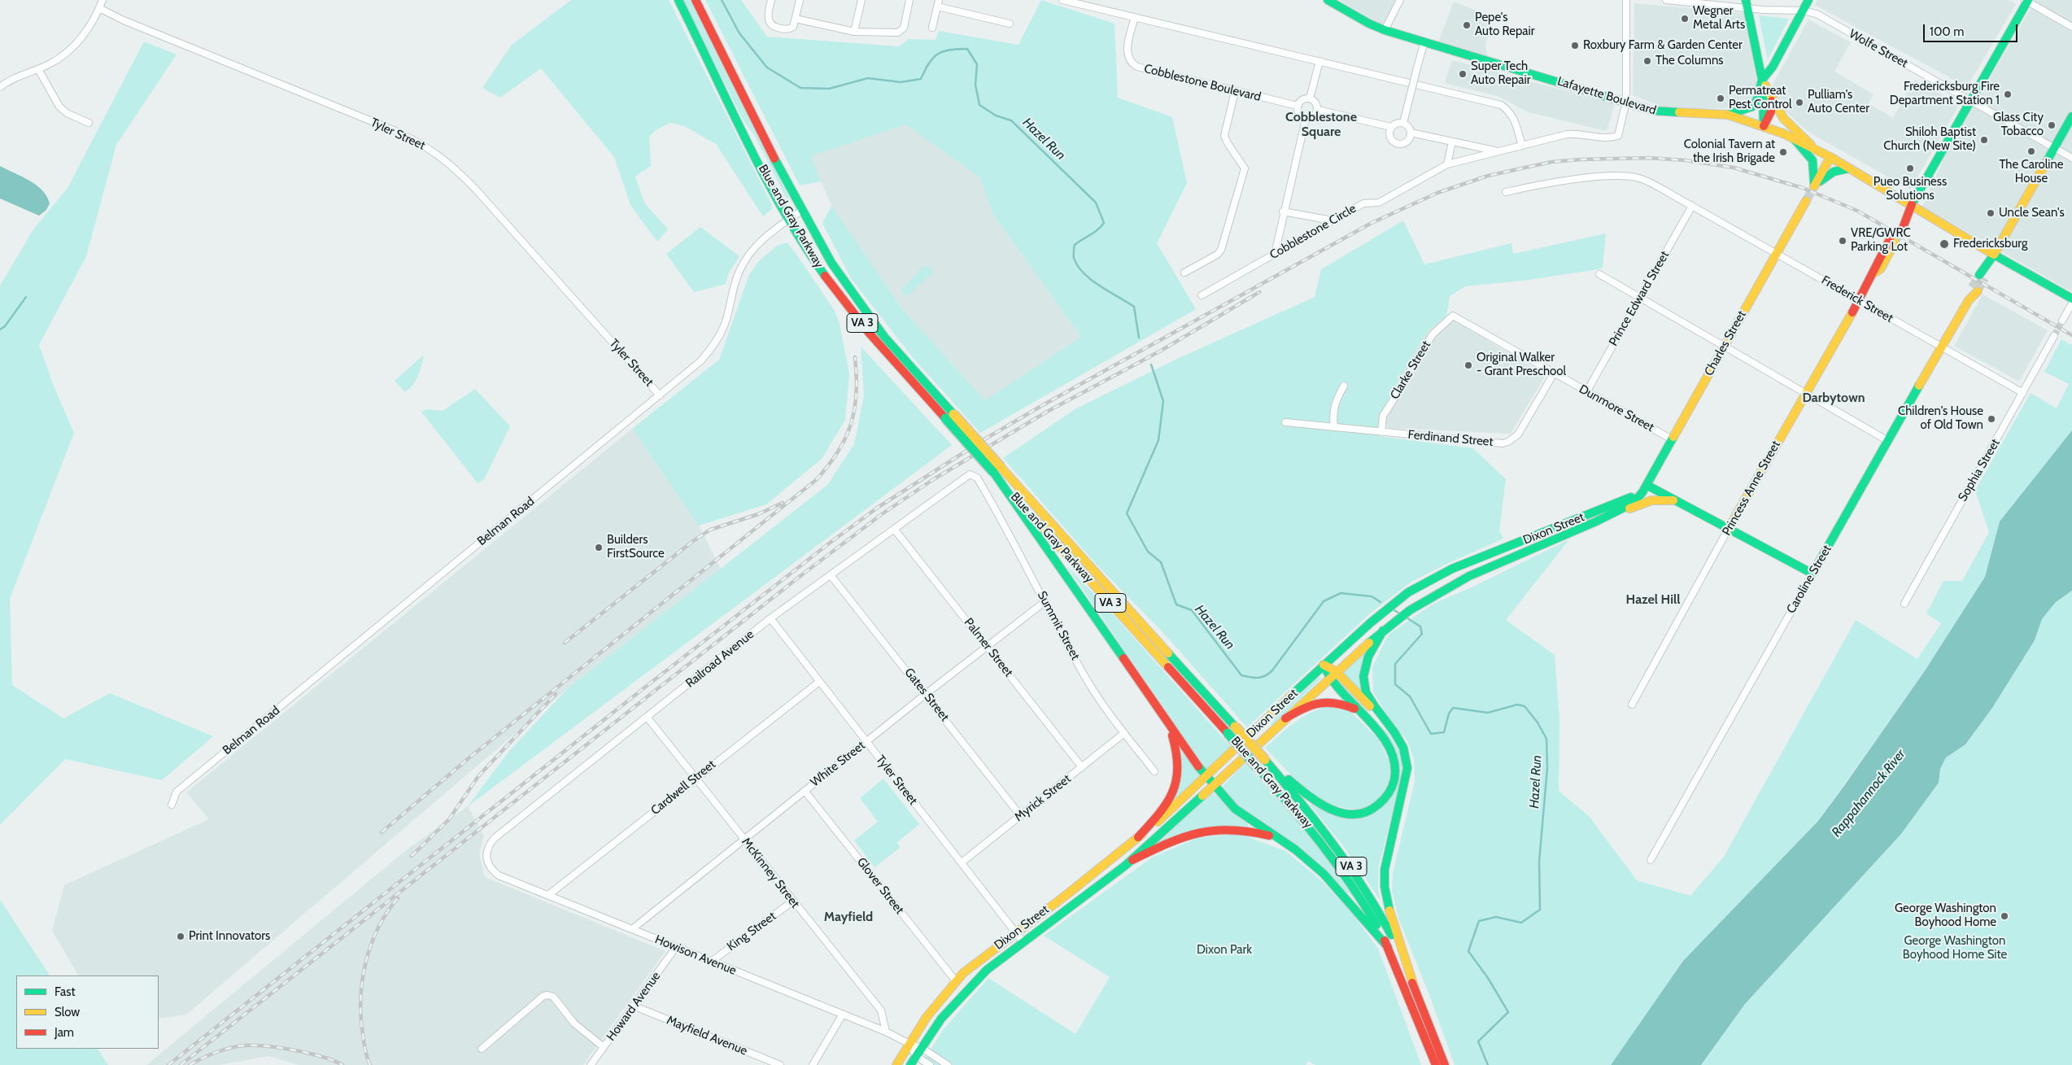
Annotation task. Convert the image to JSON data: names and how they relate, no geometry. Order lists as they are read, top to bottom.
{
  "streets": {
    "main road": [
      "Lafayette Boulevard",
      "Blue and Gray Parkway",
      "VA 3",
      "Charles Street",
      "Princess Anne Street",
      "Dixon Street",
      "Caroline Street"
    ],
    "street": [
      "Wolfe Street",
      "Cobblestone Boulevard",
      "Tyler Street",
      "Cobblestone Circle",
      "Prince Edward Street",
      "Frederick Street",
      "Clarke Street",
      "Dunmore Street",
      "Ferdinand Street",
      "Sophia Street",
      "Belman Road",
      "Summit Street",
      "Palmer Street",
      "Railroad Avenue",
      "Gates Street",
      "White Street",
      "Cardwell Street",
      "Myrick Street",
      "McKinney Street",
      "Glover Street",
      "King Street",
      "Howison Avenue",
      "Howard Avenue",
      "Mayfield Avenue"
    ]
  },
  "crossings": [
    ["Lafayette Boulevard", "Cobblestone Circle"],
    ["Tyler Street", "Belman Road"],
    ["Tyler Street", "Dixon Street"],
    ["Tyler Street", "Railroad Avenue"],
    ["Tyler Street", "White Street"],
    ["Tyler Street", "Cardwell Street"],
    ["Tyler Street", "Myrick Street"],
    ["Blue and Gray Parkway", "Belman Road"],
    ["Prince Edward Street", "Frederick Street"],
    ["Prince Edward Street", "Dunmore Street"],
    ["Frederick Street", "Charles Street"],
    ["Frederick Street", "Sophia Street"],
    ["Frederick Street", "Princess Anne Street"],
    ["Frederick Street", "Caroline Street"],
    ["Charles Street", "Dunmore Street"],
    ["Charles Street", "Dixon Street"],
    ["Clarke Street", "Dunmore Street"],
    ["Clarke Street", "Ferdinand Street"],
    ["Dunmore Street", "Ferdinand Street"],
    ["Dixon Street", "Glover Street"],
    ["Dixon Street", "Howison Avenue"],
    ["Summit Street", "Railroad Avenue"],
    ["Summit Street", "White Street"],
    ["Summit Street", "Myrick Street"],
    ["Palmer Street", "Railroad Avenue"],
    ["Palmer Street", "White Street"],
    ["Palmer Street", "Myrick Street"],
    ["Railroad Avenue", "Gates Street"],
    ["Railroad Avenue", "McKinney Street"],
    ["Railroad Avenue", "Howison Avenue"],
    ["Gates Street", "White Street"],
    ["Gates Street", "Myrick Street"],
    ["White Street", "McKinney Street"],
    ["White Street", "Glover Street"],
    ["White Street", "Howison Avenue"],
    ["Cardwell Street", "McKinney Street"],
    ["Cardwell Street", "Howison Avenue"],
    ["McKinney Street", "King Street"],
    ["McKinney Street", "Howison Avenue"],
    ["King Street", "Howison Avenue"],
    ["Howison Avenue", "Howard Avenue"],
    ["Howard Avenue", "Mayfield Avenue"]
  ],
  "districts": [
    "Cobblestone Square",
    "Darbytown",
    "Hazel Hill",
    "Mayfield"
  ],
  "water": ["Hazel Run", "Rappahannock River"],
  "parks": ["George Washington Boyhood Home Site", "Dixon Park"],
  "places": [
    "Wegner Metal Arts",
    "Pepe's Auto Repair",
    "Roxbury Farm & Garden Center",
    "The Columns",
    "Super Tech Auto Repair",
    "Fredericksburg Fire Department Station 1",
    "Permatreat Pest Control",
    "Pulliam's Auto Center",
    "Glass City Tobacco",
    "Shiloh Baptist Church (New Site)",
    "The Caroline House",
    "Colonial Tavern at the Irish Brigade",
    "Pueo Business Solutions",
    "Uncle Sean's",
    "VRE/GWRC Parking Lot",
    "Fredericksburg",
    "Original Walker - Grant Preschool",
    "Children's House of Old Town",
    "Builders FirstSource",
    "George Washington Boyhood Home",
    "Print Innovators"
  ],
  "legend": ["Fast", "Slow", "Jam"],
  "scale_bar": "100 m"
}
